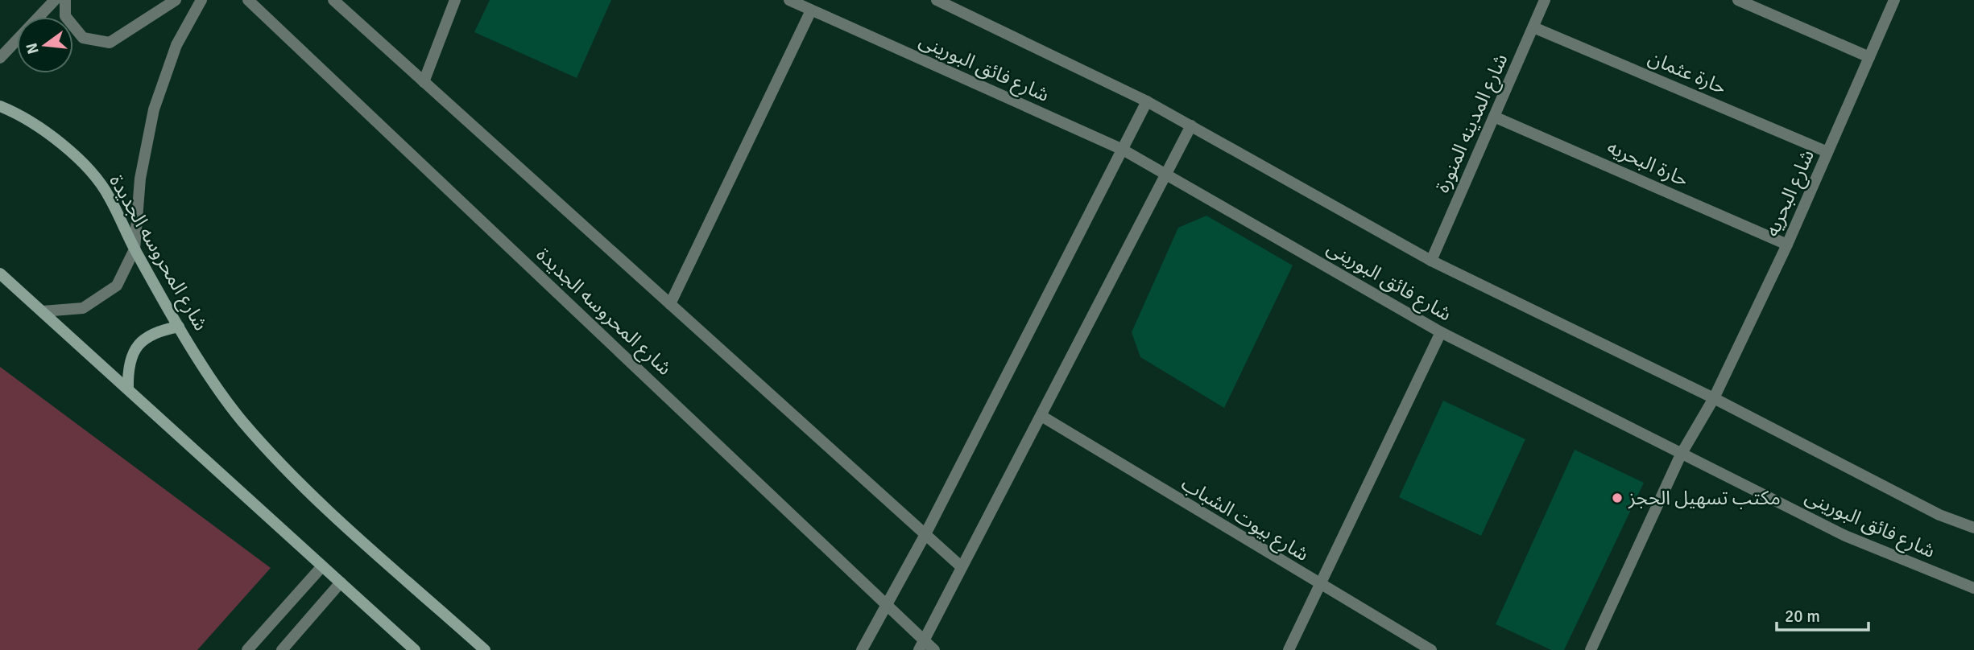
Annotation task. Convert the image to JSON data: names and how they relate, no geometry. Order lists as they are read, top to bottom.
{
  "streets": {
    "main road": ["شارع المحروسه الجديدة"],
    "street": [
      "شارع فائق البورينى",
      "حارة عثمان",
      "شارع المدينه المنورة",
      "حارة البحريه",
      "شارع البحريه",
      "شارع بيوت الشباب"
    ]
  },
  "crossings": [
    ["شارع فائق البورينى", "شارع المدينه المنورة"],
    ["شارع فائق البورينى", "شارع البحريه"],
    ["حارة عثمان", "شارع المدينه المنورة"],
    ["حارة عثمان", "شارع البحريه"],
    ["شارع المدينه المنورة", "حارة البحريه"],
    ["حارة البحريه", "شارع البحريه"]
  ],
  "places": ["مكتب تسهيل الحجز"],
  "scale_bar": "20 m",
  "north": "left"
}
